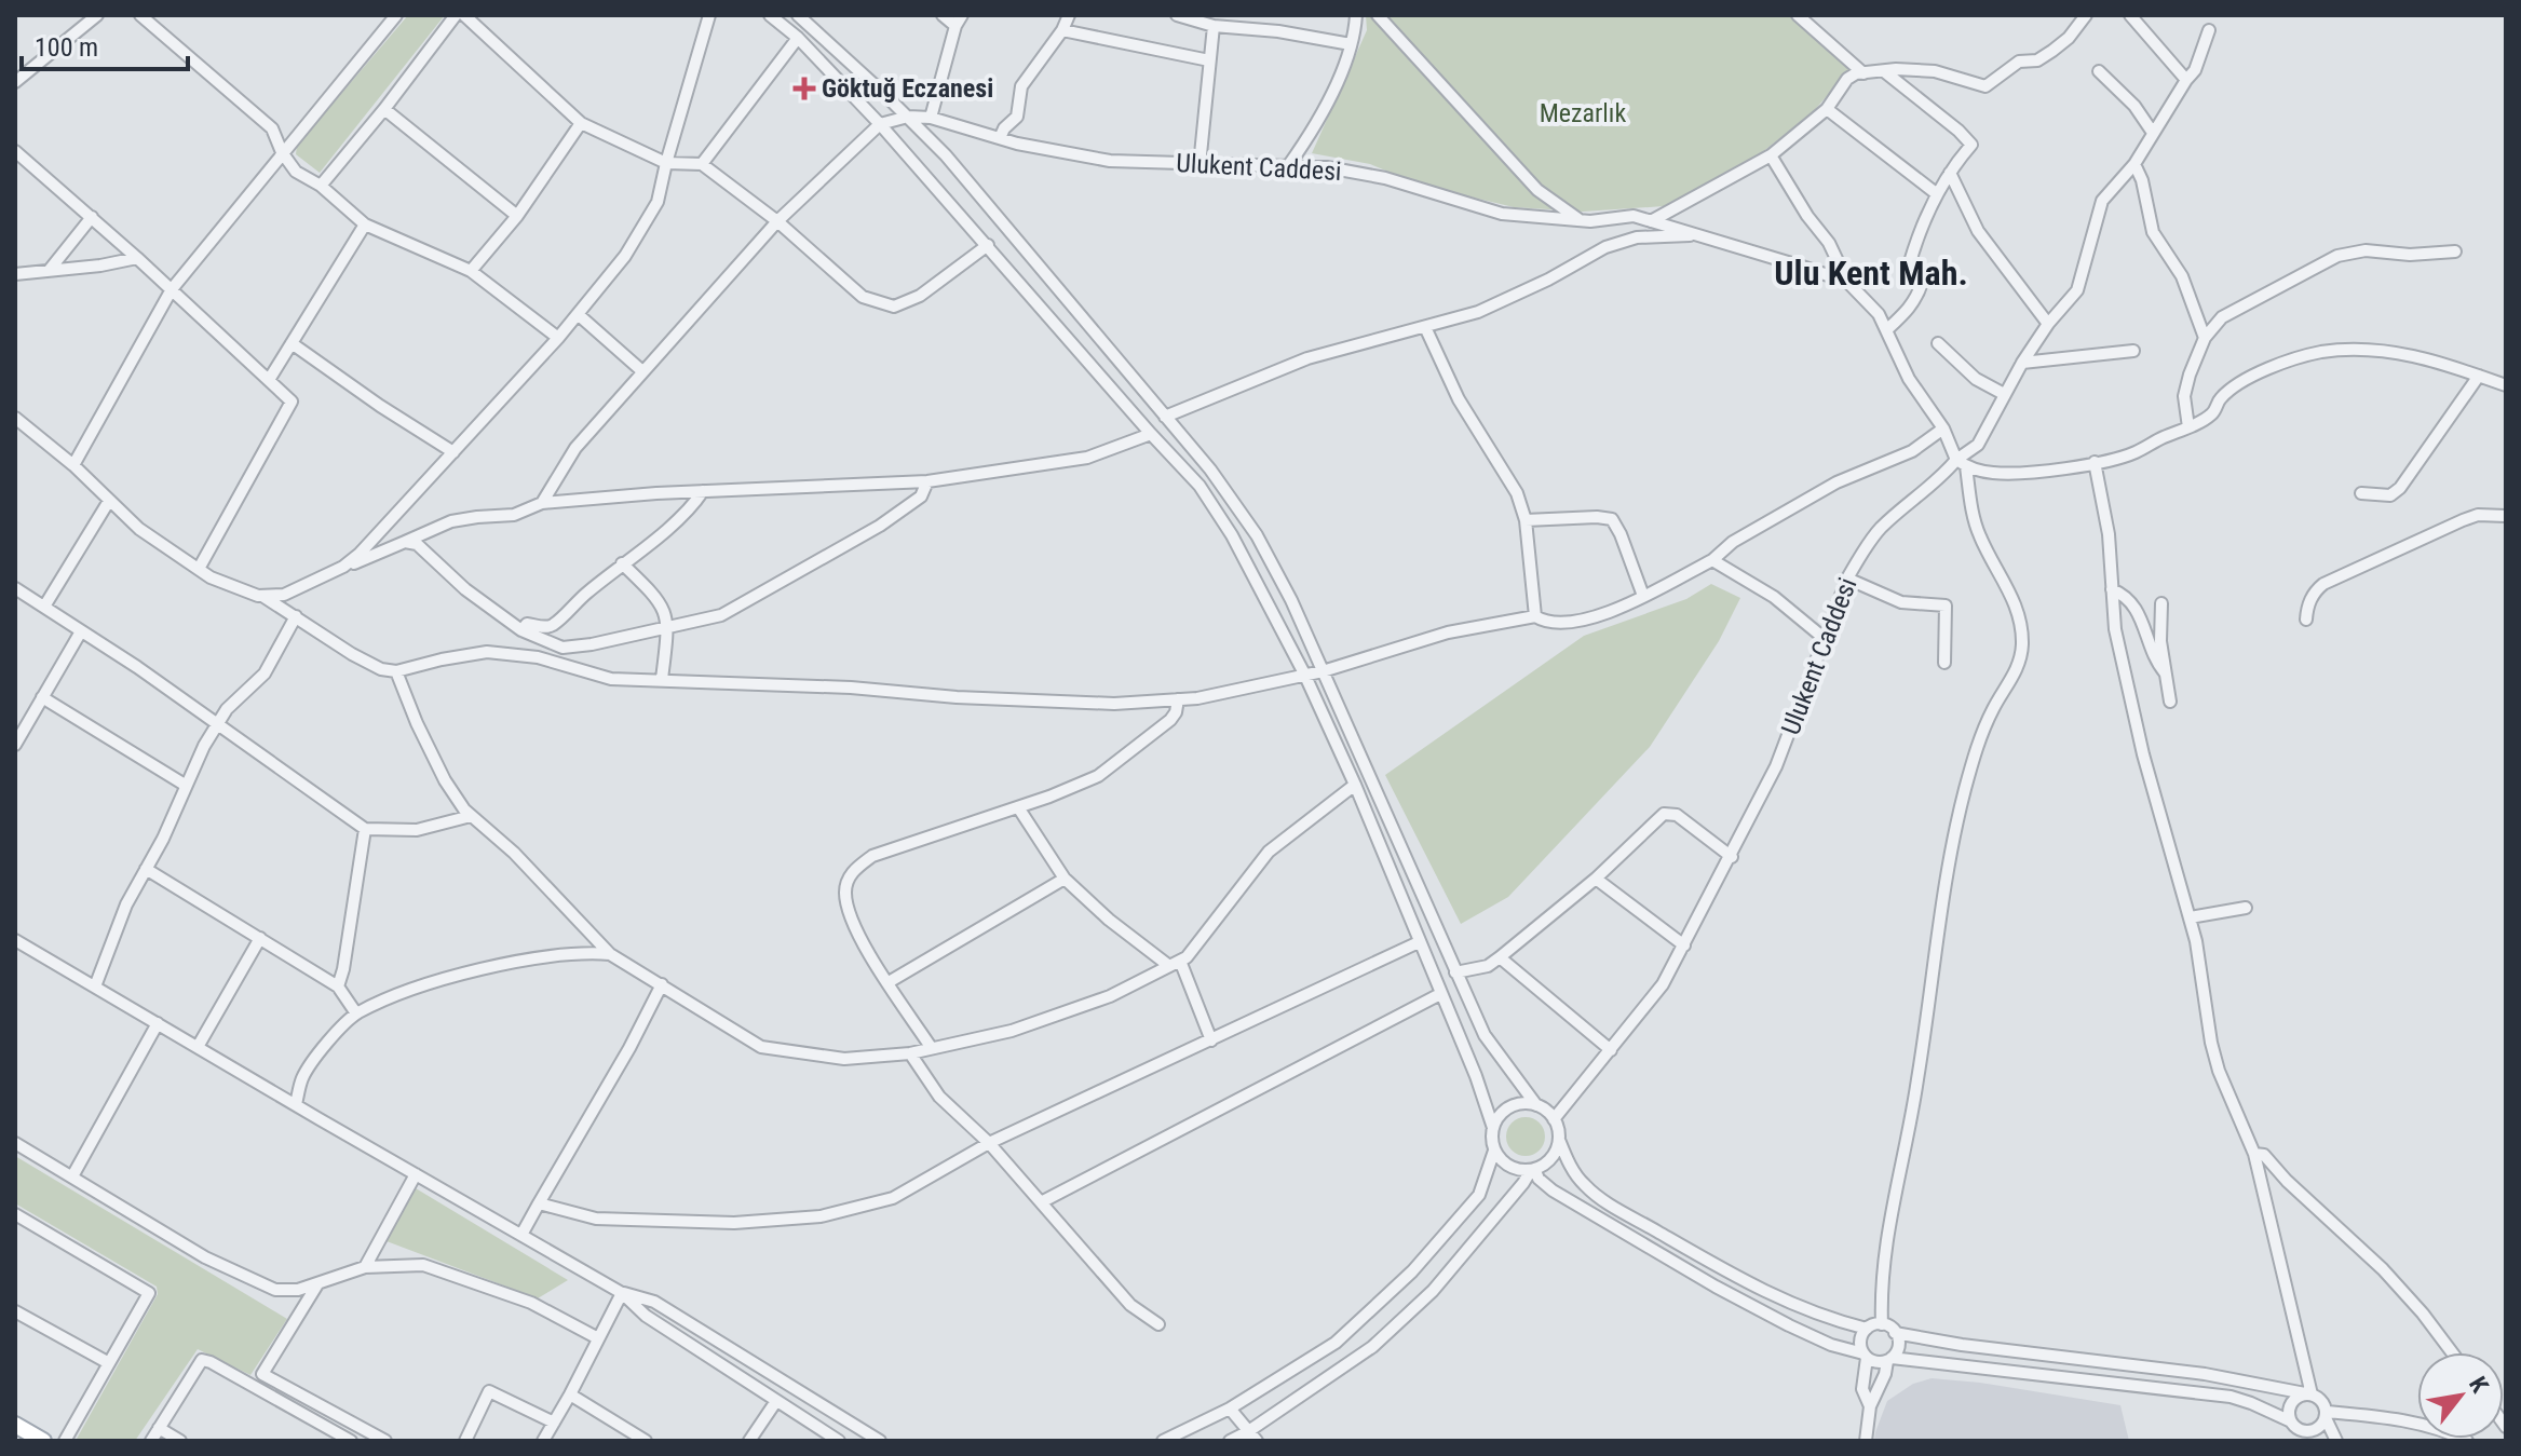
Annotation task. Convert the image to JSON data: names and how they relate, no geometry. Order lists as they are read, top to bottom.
{
  "streets": {
    "street": ["Ulukent Caddesi"]
  },
  "districts": ["Ulu Kent Mah."],
  "parks": ["Mezarlık"],
  "places": {
    "health": ["Göktuğ Eczanesi"]
  },
  "scale_bar": "100 m",
  "north": "top right"
}
